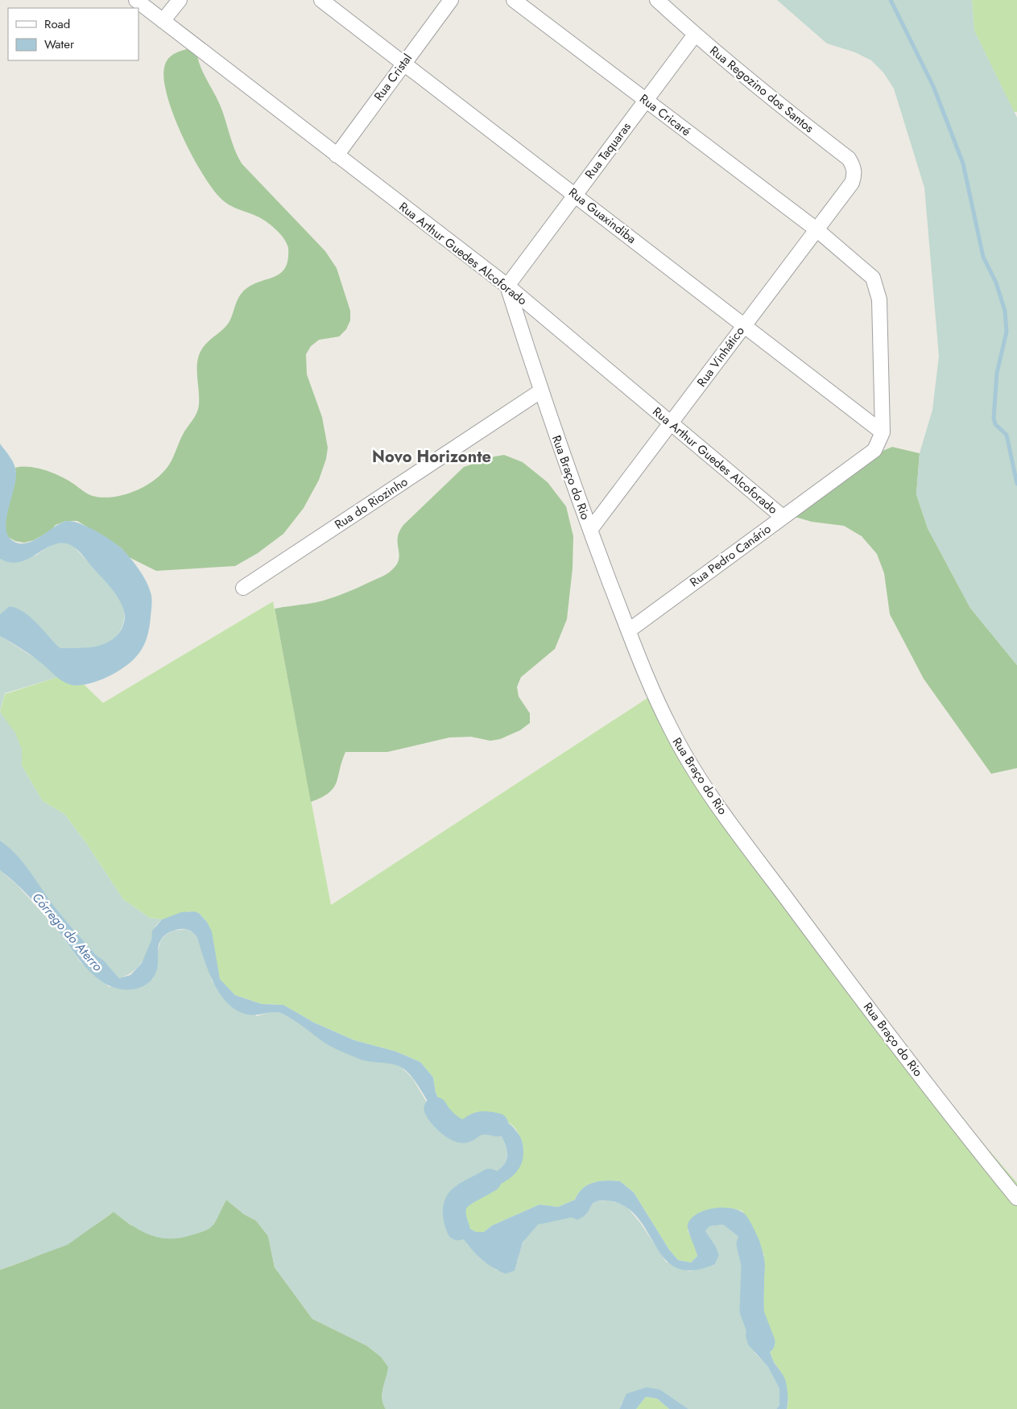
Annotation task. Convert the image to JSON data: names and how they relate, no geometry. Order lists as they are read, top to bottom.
{
  "streets": {
    "street": [
      "Rua Cristal",
      "Rua Regozino dos Santos",
      "Rua Cricaré",
      "Rua Taquaras",
      "Rua Guaxindiba",
      "Rua Arthur Guedes Alcoforado",
      "Rua Vinhático",
      "Rua Braço do Rio",
      "Rua do Riozinho",
      "Rua Pedro Canário"
    ]
  },
  "crossings": [
    ["Rua Cristal", "Rua Guaxindiba"],
    ["Rua Cristal", "Rua Arthur Guedes Alcoforado"],
    ["Rua Regozino dos Santos", "Rua Taquaras"],
    ["Rua Regozino dos Santos", "Rua Vinhático"],
    ["Rua Cricaré", "Rua Taquaras"],
    ["Rua Cricaré", "Rua Guaxindiba"],
    ["Rua Cricaré", "Rua Vinhático"],
    ["Rua Cricaré", "Rua Pedro Canário"],
    ["Rua Taquaras", "Rua Guaxindiba"],
    ["Rua Taquaras", "Rua Arthur Guedes Alcoforado"],
    ["Rua Taquaras", "Rua Braço do Rio"],
    ["Rua Guaxindiba", "Rua Vinhático"],
    ["Rua Guaxindiba", "Rua Pedro Canário"],
    ["Rua Arthur Guedes Alcoforado", "Rua Vinhático"],
    ["Rua Arthur Guedes Alcoforado", "Rua Braço do Rio"],
    ["Rua Arthur Guedes Alcoforado", "Rua Pedro Canário"],
    ["Rua Vinhático", "Rua Braço do Rio"],
    ["Rua Braço do Rio", "Rua do Riozinho"],
    ["Rua Braço do Rio", "Rua Pedro Canário"]
  ],
  "districts": ["Novo Horizonte"],
  "water": ["Córrego do Aterro"],
  "legend": ["Road", "Water"]
}
